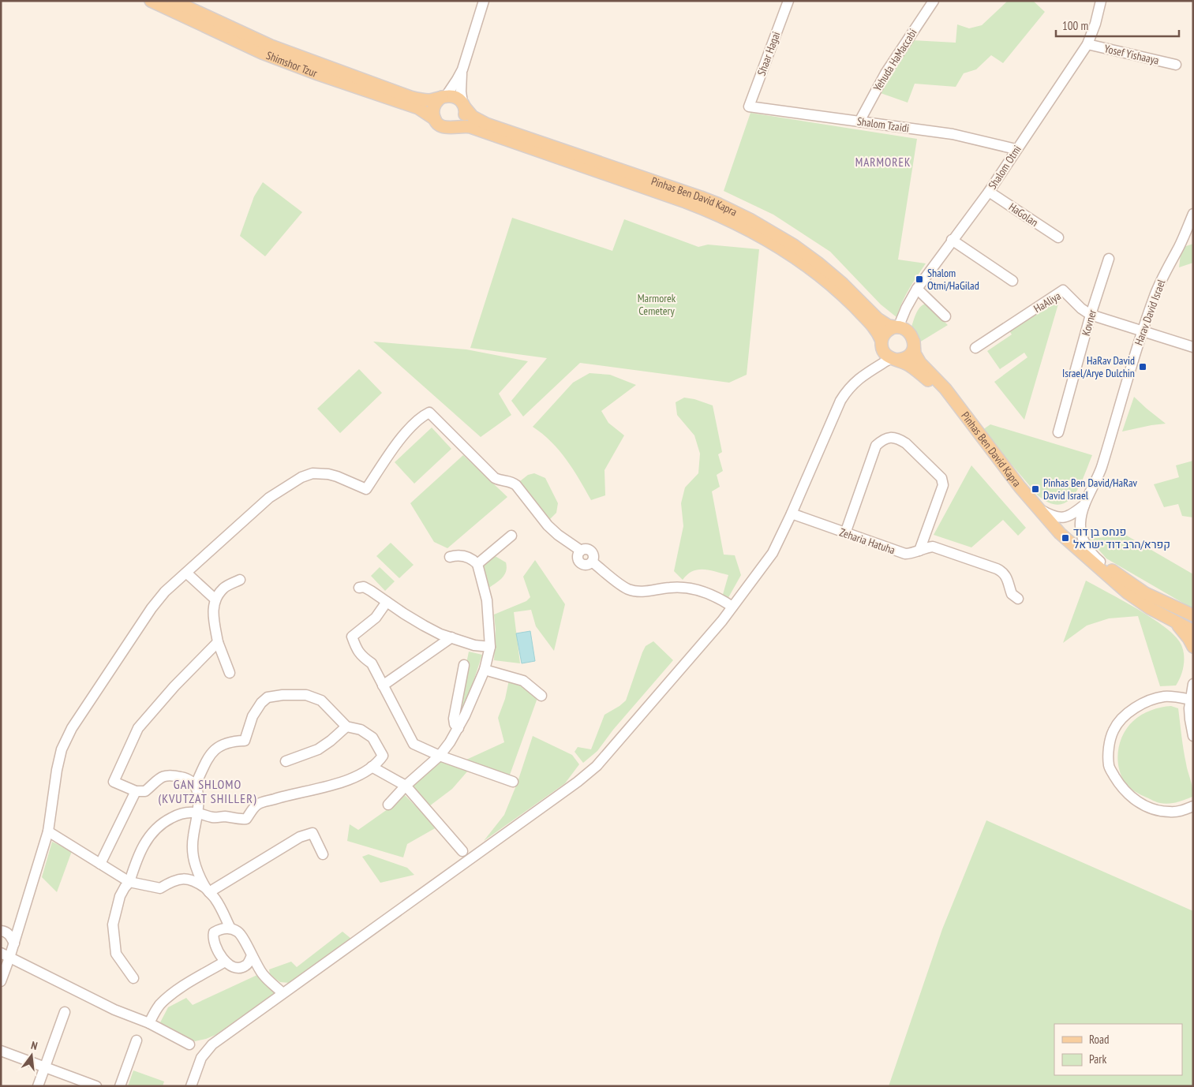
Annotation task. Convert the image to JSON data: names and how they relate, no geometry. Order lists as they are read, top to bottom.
{
  "streets": {
    "main road": ["Shimshor Tzur", "Pinhas Ben David Kapra"],
    "street": [
      "Shaar Hagai",
      "Yosef Yishaaya",
      "Yehuda HaMaccabi",
      "Shalom Tzaidi",
      "Shalom Otmi",
      "HaGolan",
      "HaAliya",
      "Harav David Israel",
      "Kovner",
      "Zeharia Hatuha"
    ]
  },
  "crossings": [
    ["Shaar Hagai", "Shalom Tzaidi"],
    ["Yosef Yishaaya", "Shalom Otmi"],
    ["Yehuda HaMaccabi", "Shalom Tzaidi"],
    ["Shimshor Tzur", "Pinhas Ben David Kapra"],
    ["Shalom Tzaidi", "Shalom Otmi"],
    ["Shalom Otmi", "Pinhas Ben David Kapra"],
    ["Shalom Otmi", "HaGolan"],
    ["Pinhas Ben David Kapra", "Harav David Israel"],
    ["HaAliya", "Harav David Israel"],
    ["HaAliya", "Kovner"]
  ],
  "districts": ["MARMOREK", "GAN SHLOMO (KVUTZAT SHILLER)"],
  "parks": ["Marmorek Cemetery"],
  "places": {
    "transit": [
      "Shalom Otmi/HaGilad",
      "HaRav David Israel/Arye Dulchin",
      "Pinhas Ben David/HaRav David Israel",
      "פנחס בן דוד קפרא/הרב דוד ישראל"
    ]
  },
  "legend": ["Road", "Park"],
  "scale_bar": "100 m",
  "north": "top"
}
